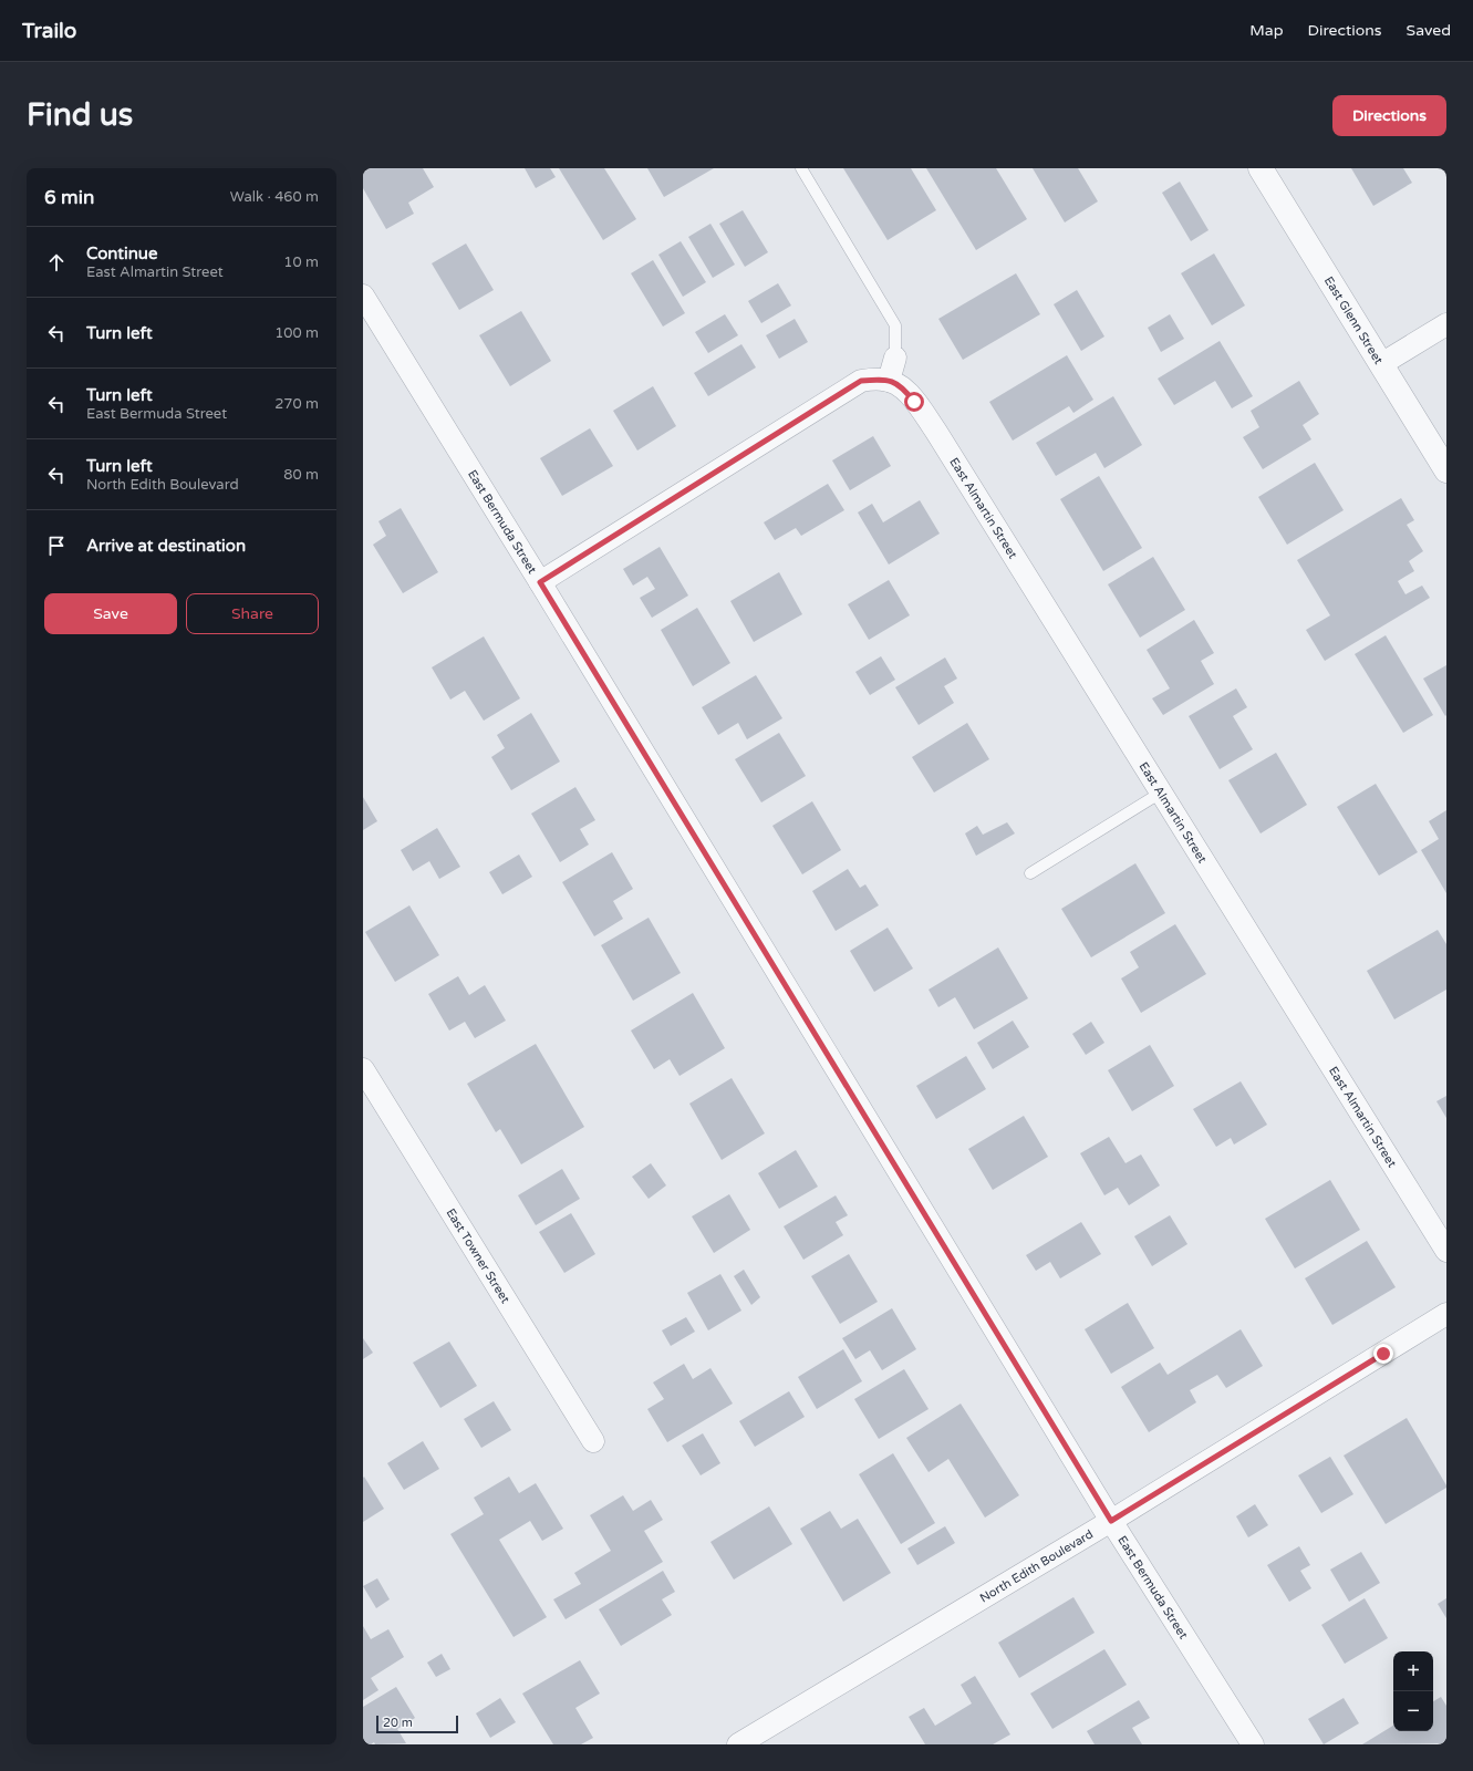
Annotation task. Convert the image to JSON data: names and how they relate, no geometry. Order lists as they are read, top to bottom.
{
  "streets": {
    "street": [
      "East Glenn Street",
      "East Almartin Street",
      "East Bermuda Street",
      "East Towner Street",
      "North Edith Boulevard"
    ]
  },
  "crossings": [
    ["East Bermuda Street", "North Edith Boulevard"]
  ],
  "scale_bar": "20 m",
  "page": {
    "header": "Trailo",
    "nav": ["Map", "Directions", "Saved"],
    "buttons": [
      "Directions",
      ["Save", "Share"]
    ],
    "title": "Find us",
    "heading": ["6 min", "Walk · 460 m"],
    "list": [
      ["Continue", "East Almartin Street", "10 m"],
      ["Turn left", "100 m"],
      ["Turn left", "East Bermuda Street", "270 m"],
      ["Turn left", "North Edith Boulevard", "80 m"],
      "Arrive at destination"
    ],
    "map_buttons": ["+", "−"],
    "scale": "20 m"
  }
}
